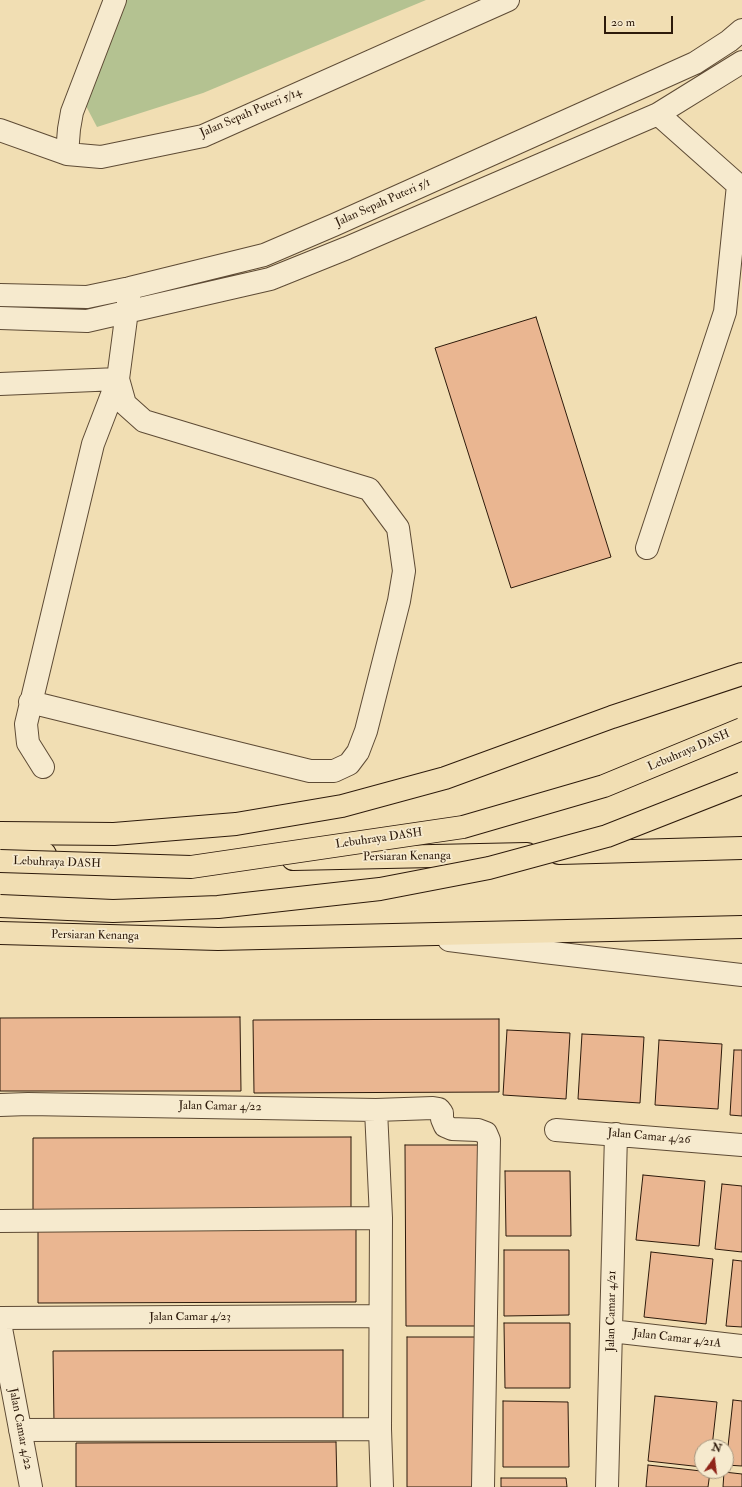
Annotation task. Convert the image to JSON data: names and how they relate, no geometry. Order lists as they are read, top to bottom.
{
  "streets": {
    "main road": ["Lebuhraya DASH", "Persiaran Kenanga"],
    "street": [
      "Jalan Sepah Puteri 5/14",
      "Jalan Sepah Puteri 5/1",
      "Jalan Camar 4/22",
      "Jalan Camar 4/26",
      "Jalan Camar 4/21",
      "Jalan Camar 4/23",
      "Jalan Camar 4/21A"
    ]
  },
  "crossings": [
    ["Jalan Camar 4/26", "Jalan Camar 4/21"],
    ["Jalan Camar 4/21", "Jalan Camar 4/21A"]
  ],
  "scale_bar": "20 m",
  "north": "top"
}
